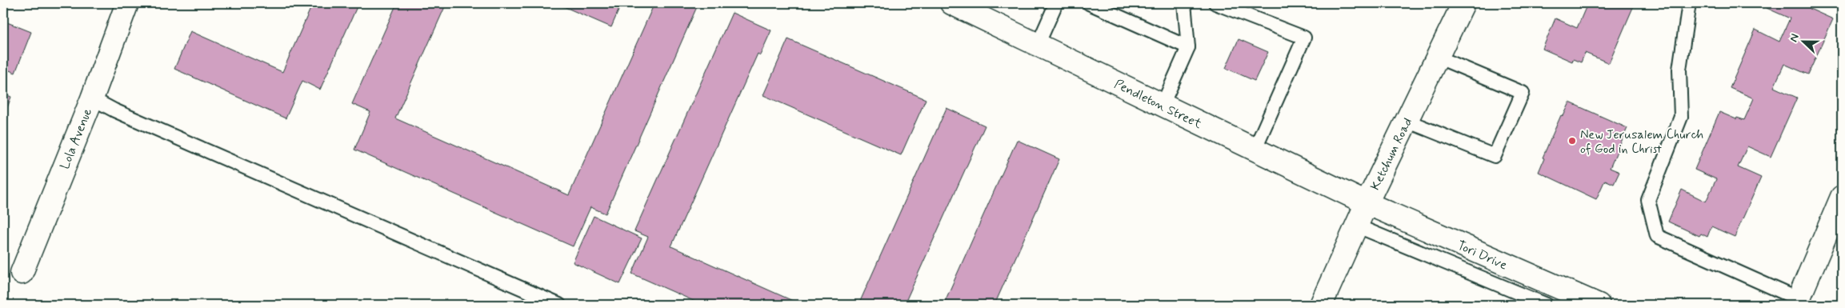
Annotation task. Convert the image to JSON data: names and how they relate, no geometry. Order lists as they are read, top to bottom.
{
  "streets": {
    "street": [
      "Pendleton Street",
      "Lola Avenue",
      "Ketchum Road",
      "Tori Drive"
    ]
  },
  "crossings": [
    ["Pendleton Street", "Ketchum Road"],
    ["Pendleton Street", "Tori Drive"],
    ["Ketchum Road", "Tori Drive"]
  ],
  "places": ["New Jerusalem Church of God in Christ"],
  "north": "left"
}
